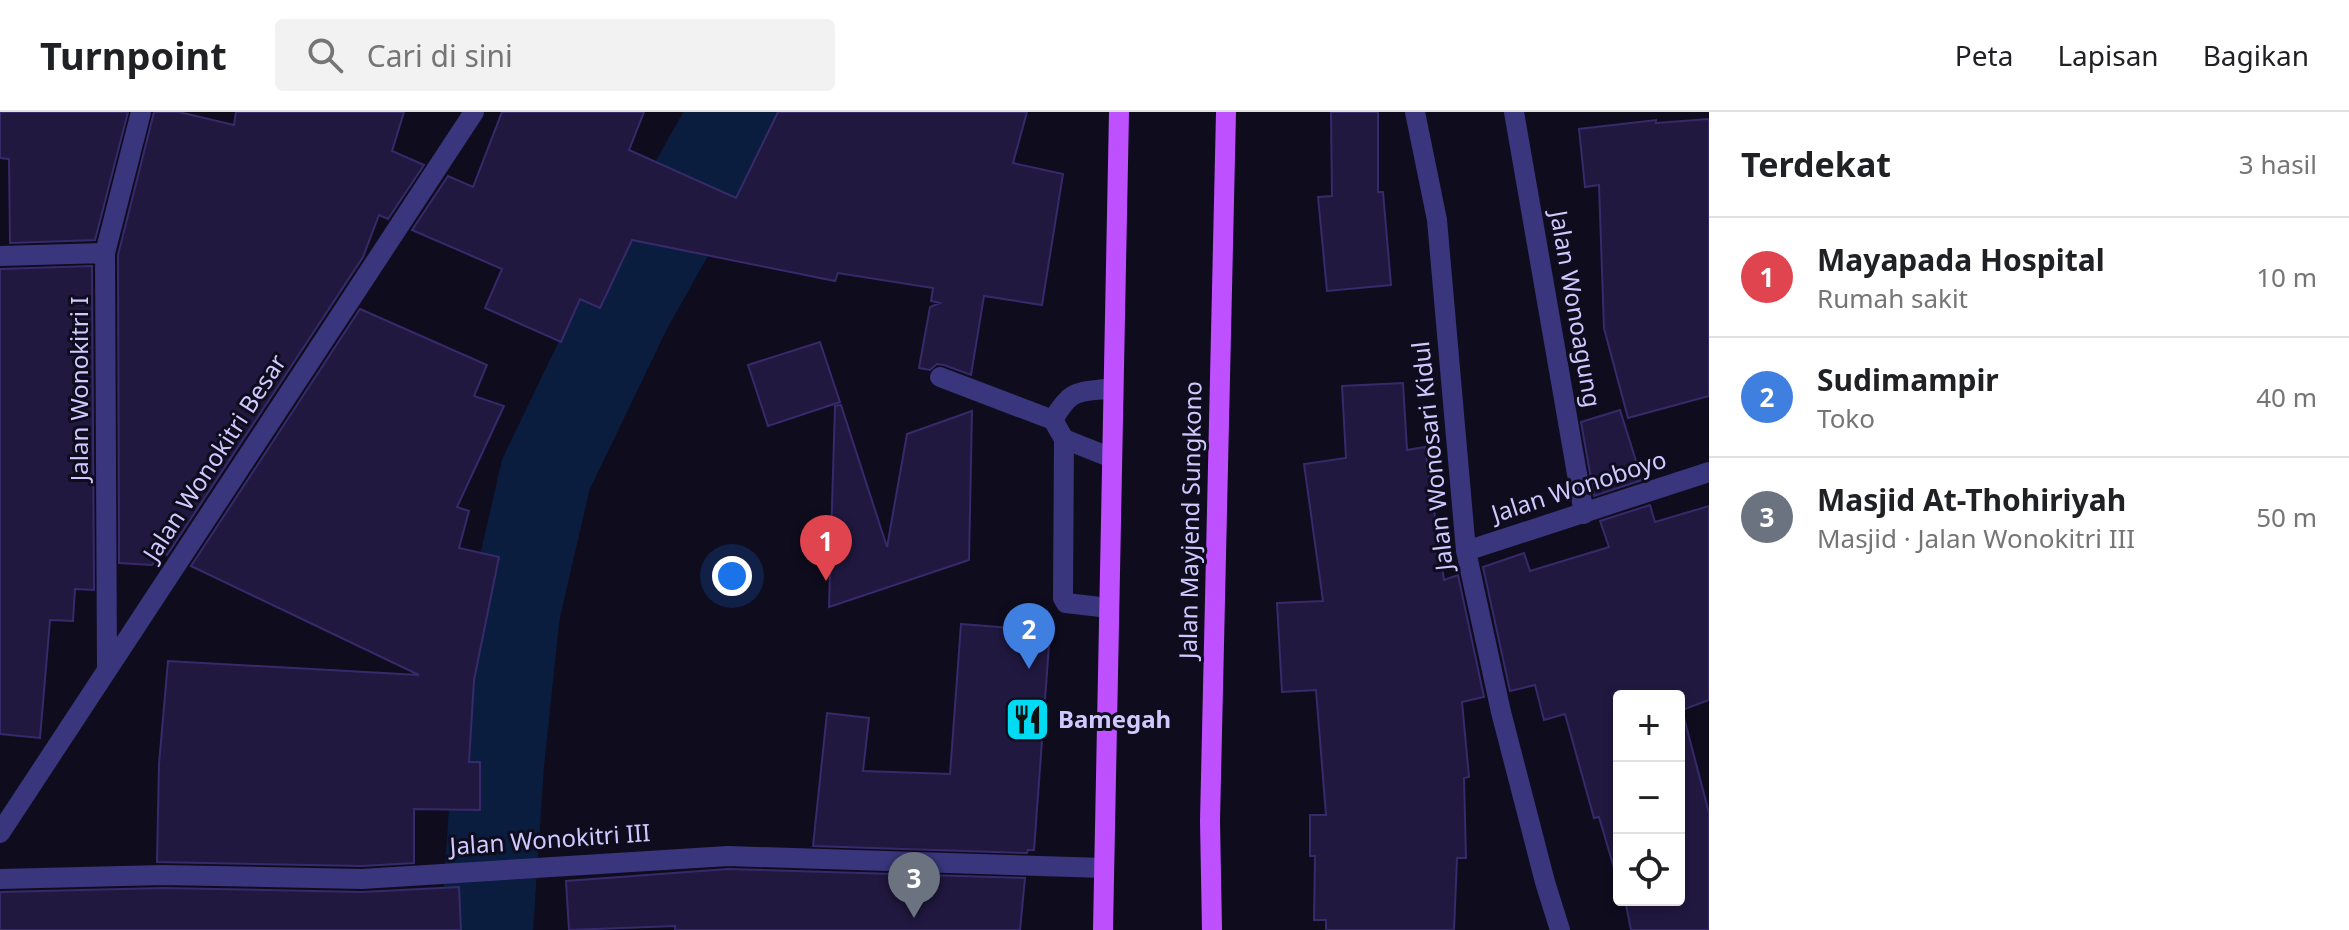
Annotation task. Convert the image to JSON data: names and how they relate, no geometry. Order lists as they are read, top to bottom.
{
  "streets": {
    "main road": ["Jalan Mayjend Sungkono"],
    "street": [
      "Jalan Wonoagung",
      "Jalan Wonokitri I",
      "Jalan Wonosari Kidul",
      "Jalan Wonokitri Besar",
      "Jalan Wonoboyo",
      "Jalan Wonokitri III"
    ]
  },
  "crossings": [
    ["Jalan Wonoagung", "Jalan Wonoboyo"],
    ["Jalan Wonokitri I", "Jalan Wonokitri Besar"],
    ["Jalan Wonosari Kidul", "Jalan Wonoboyo"]
  ],
  "places": {
    "restaurant": ["Bamegah"]
  },
  "page": {
    "header": "Turnpoint",
    "search": "Cari di sini",
    "nav": ["Peta", "Lapisan", "Bagikan"],
    "heading": ["Terdekat", "3 hasil"],
    "list": [
      {
        "mark": "1",
        "name": "Mayapada Hospital",
        "note": "Rumah sakit",
        "value": "10 m"
      },
      {
        "mark": "2",
        "name": "Sudimampir",
        "note": "Toko",
        "value": "40 m"
      },
      {
        "mark": "3",
        "name": "Masjid At-Thohiriyah",
        "note": "Masjid · Jalan Wonokitri III",
        "value": "50 m"
      }
    ],
    "pins": ["1", "2", "3"],
    "map_buttons": ["+", "−"]
  }
}
